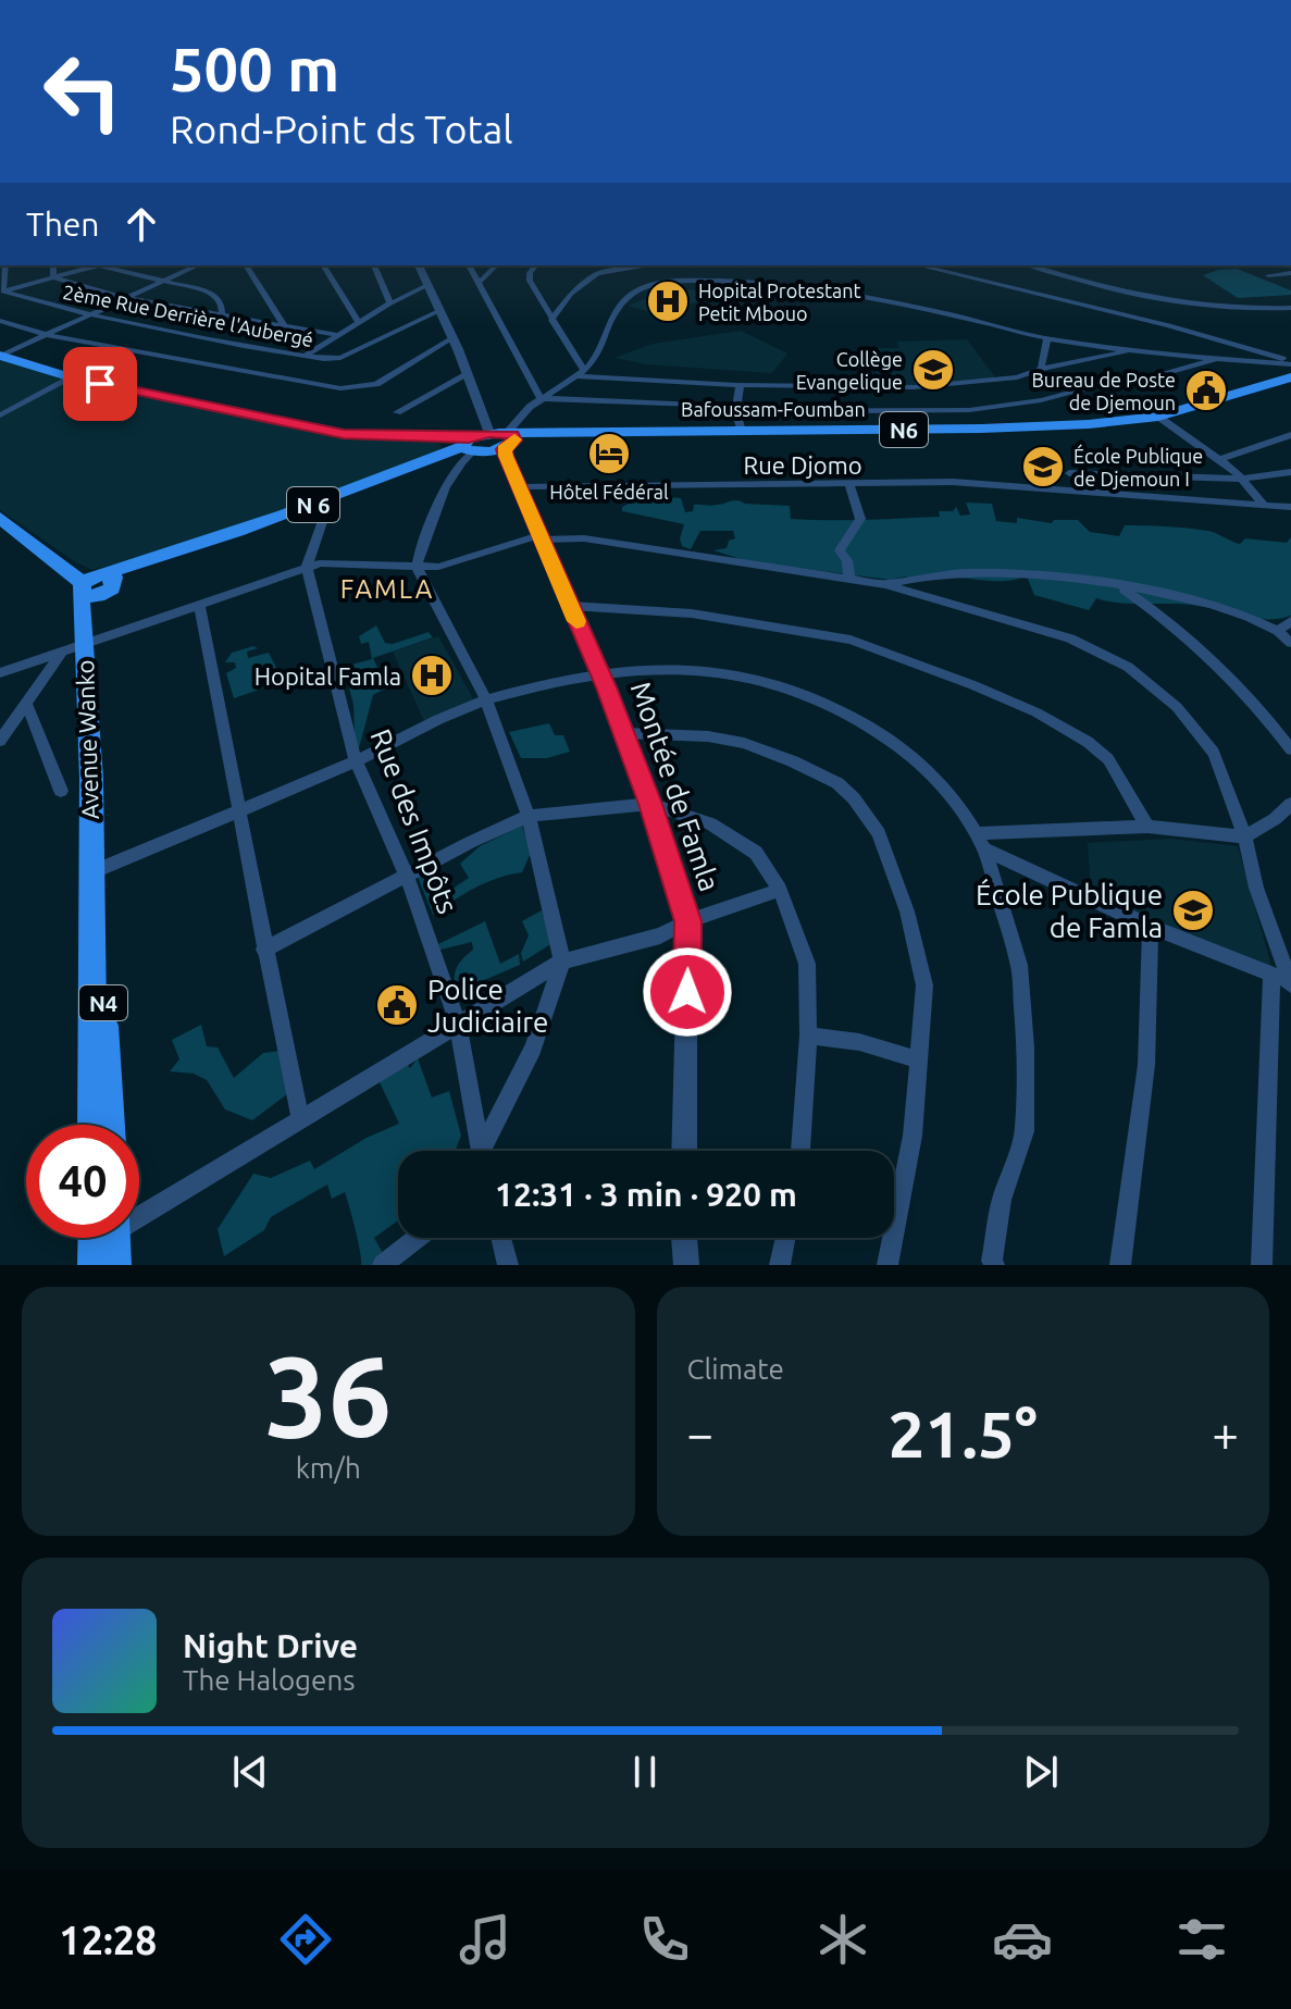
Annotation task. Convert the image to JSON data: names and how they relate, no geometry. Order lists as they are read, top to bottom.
{
  "streets": {
    "highway": [
      "Bafoussam-Foumban",
      "N6",
      "N 6",
      "Avenue Wanko",
      "N4"
    ],
    "street": [
      "2ème Rue Derrière l'Aubergé",
      "Rue Djomo",
      "Montée de Famla",
      "Rue des Impôts"
    ]
  },
  "crossings": [
    ["Bafoussam-Foumban", "Montée de Famla"],
    ["Rue Djomo", "Montée de Famla"],
    ["N 6", "Avenue Wanko"]
  ],
  "districts": ["FAMLA"],
  "places": {
    "hospital": ["Hopital Protestant Petit Mbouo", "Hopital Famla"],
    "school or university": ["Collège Evangelique", "École Publique de Djemoun I", "École Publique de Famla"],
    "public building": ["Bureau de Poste de Djemoun", "Police Judiciaire"],
    "hotel": ["Hôtel Fédéral"]
  },
  "page": {
    "turn": ["500 m", "Rond-Point ds Total"],
    "then": "Then",
    "limit": "40",
    "trip": "12:31 · 3 min · 920 m",
    "tile": [
      ["36", "km/h"],
      "Climate"
    ],
    "heat": ["−", "21.5°", "+"],
    "song": ["Night Drive", "The Halogens"],
    "tabs": "12:28"
  }
}
